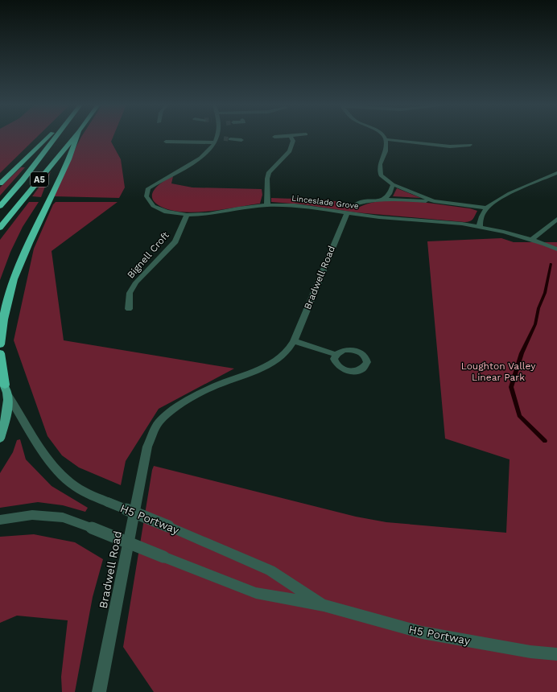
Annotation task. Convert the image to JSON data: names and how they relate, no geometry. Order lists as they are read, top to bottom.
{
  "streets": {
    "highway": ["A5"],
    "street": [
      "Linceslade Grove",
      "Bignell Croft",
      "Bradwell Road",
      "H5 Portway"
    ]
  },
  "crossings": [
    ["Linceslade Grove", "Bignell Croft"],
    ["Linceslade Grove", "Bradwell Road"]
  ],
  "parks": ["Loughton Valley Linear Park"]
}
